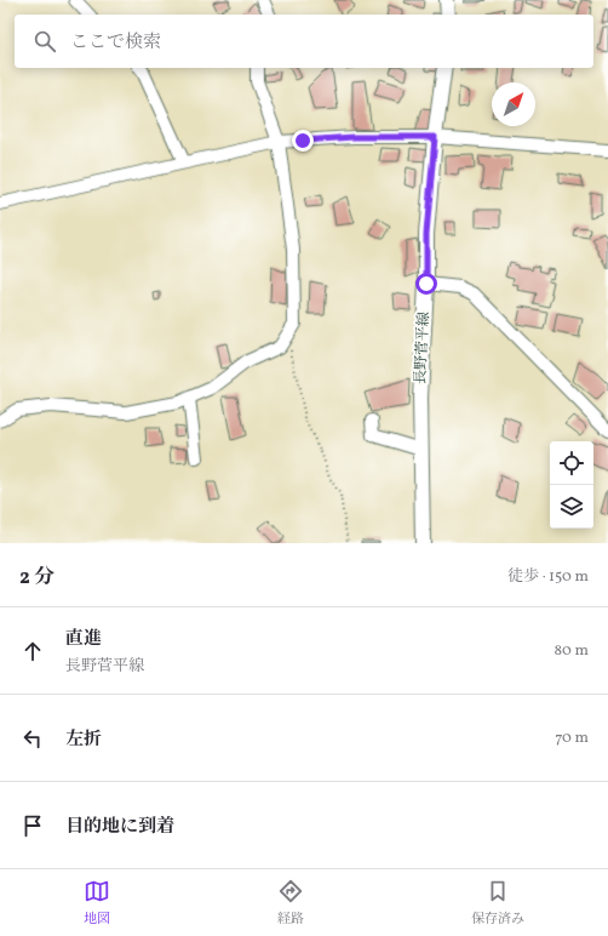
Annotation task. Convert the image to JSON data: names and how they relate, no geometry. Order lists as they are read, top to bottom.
{
  "streets": {
    "main road": ["長野菅平線"]
  },
  "north": "top right",
  "page": {
    "search": "ここで検索",
    "heading": ["2 分", "徒歩 · 150 m"],
    "list": [
      ["直進", "長野菅平線", "80 m"],
      ["左折", "70 m"],
      "目的地に到着"
    ],
    "nav": ["地図", "経路", "保存済み"]
  }
}
